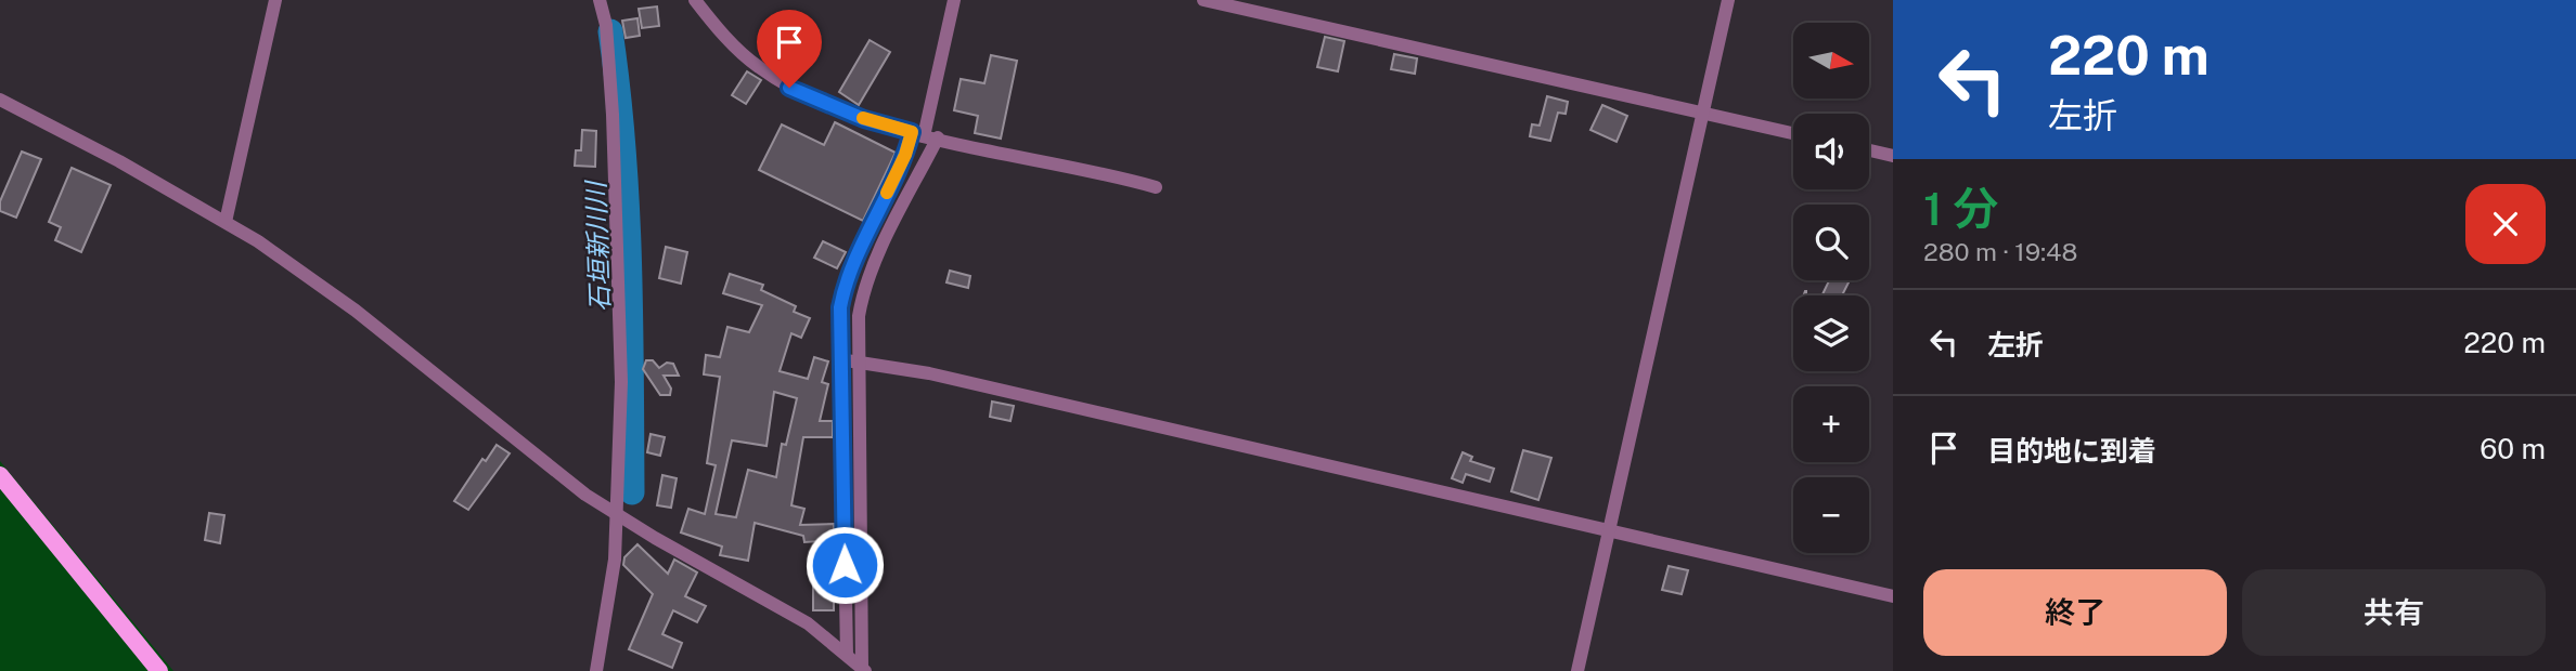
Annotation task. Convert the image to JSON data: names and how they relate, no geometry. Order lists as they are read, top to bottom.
{
  "water": ["石垣新川川"],
  "north": "right",
  "page": {
    "turn": ["220 m", "左折"],
    "map_buttons": ["+", "−"],
    "heading": ["1 分", "280 m · 19:48"],
    "list": [
      {
        "name": "左折",
        "value": "220 m"
      },
      {
        "name": "目的地に到着",
        "value": "60 m"
      }
    ],
    "buttons": ["終了", "共有"]
  }
}
